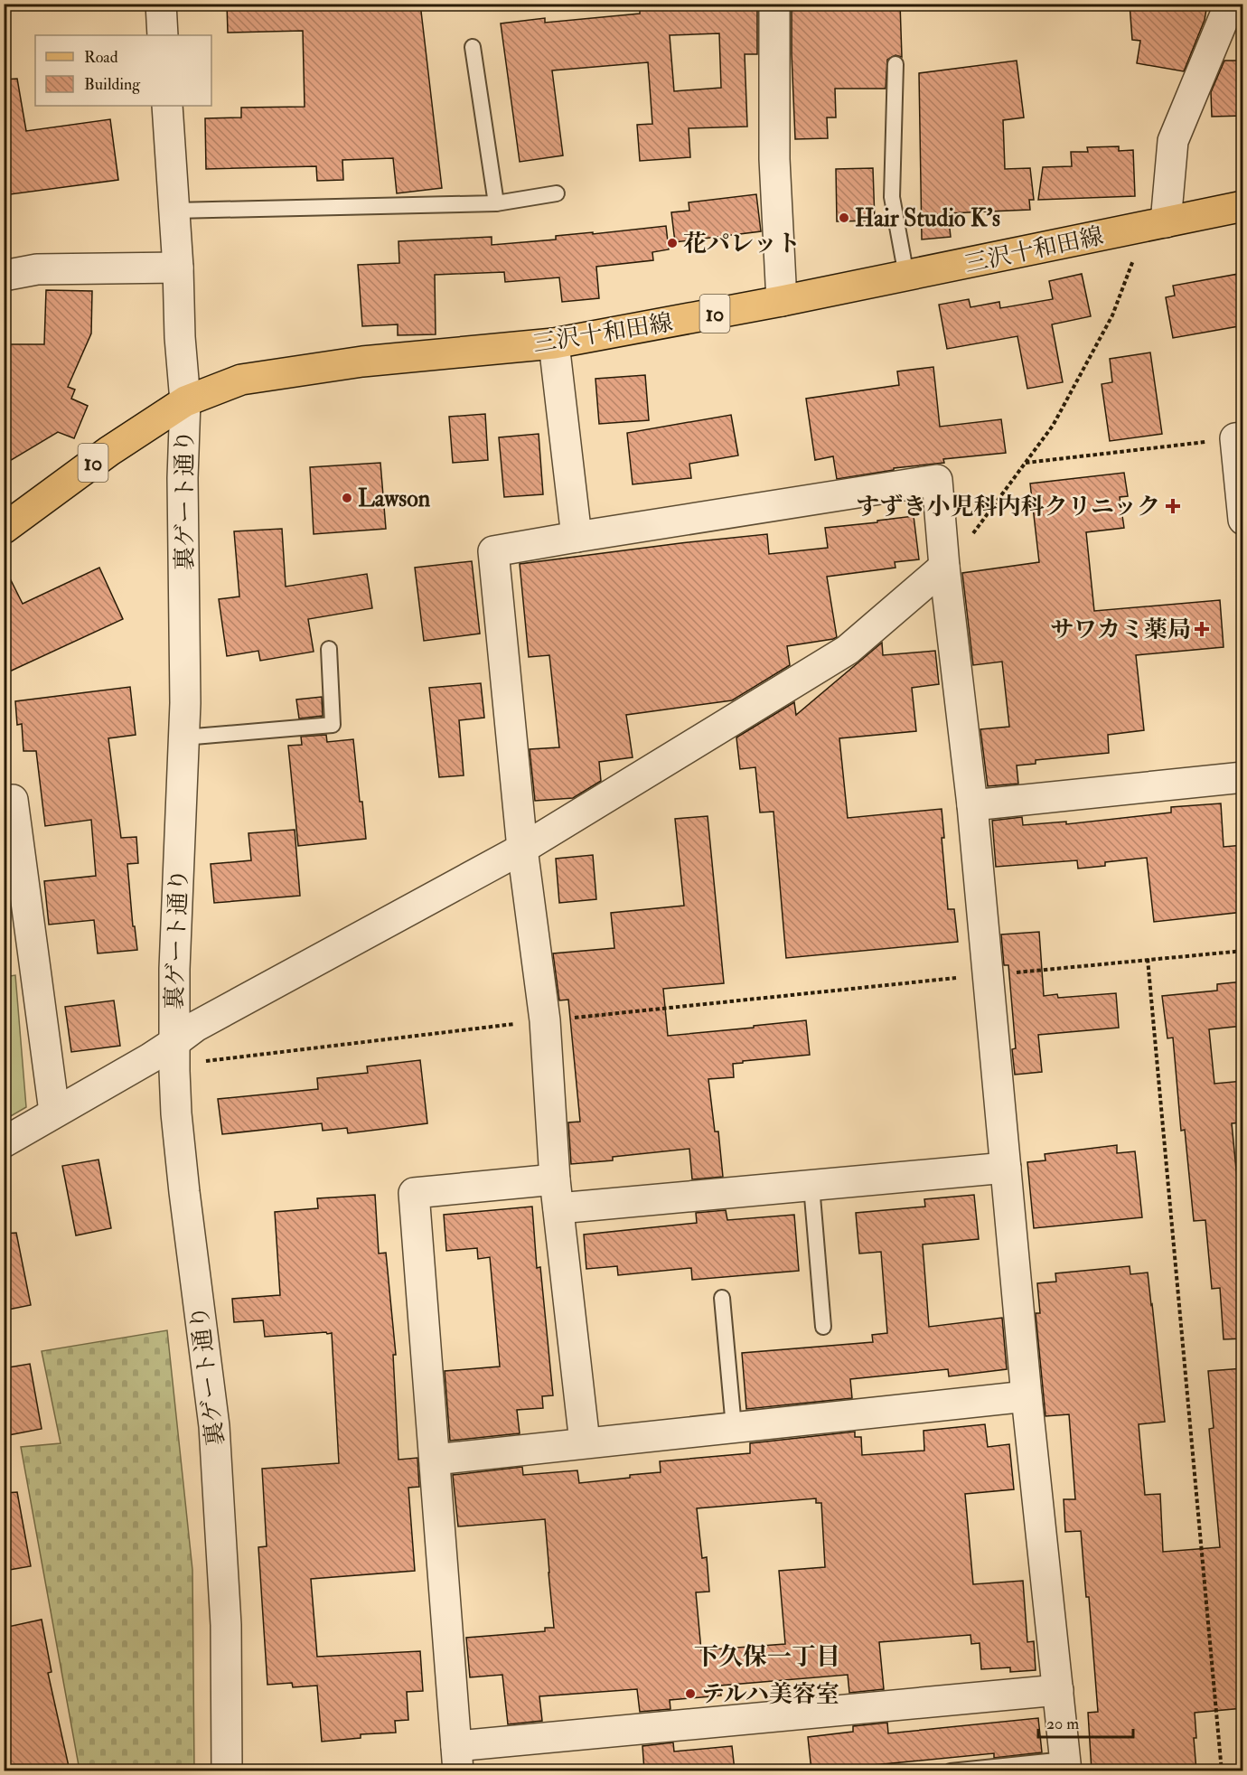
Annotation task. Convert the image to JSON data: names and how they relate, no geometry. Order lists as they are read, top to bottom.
{
  "streets": {
    "main road": ["三沢十和田線", "10"],
    "street": ["裏ゲート通り"]
  },
  "crossings": [
    ["三沢十和田線", "10"],
    ["三沢十和田線", "裏ゲート通り"],
    ["10", "裏ゲート通り"]
  ],
  "districts": ["下久保一丁目"],
  "places": {
    "other": [
      "Hair Studio K's",
      "花パレット",
      "Lawson",
      "テルハ美容室"
    ],
    "health": ["すずき小児科内科クリニック", "サワカミ薬局"]
  },
  "legend": ["Road", "Building"],
  "scale_bar": "20 m"
}
